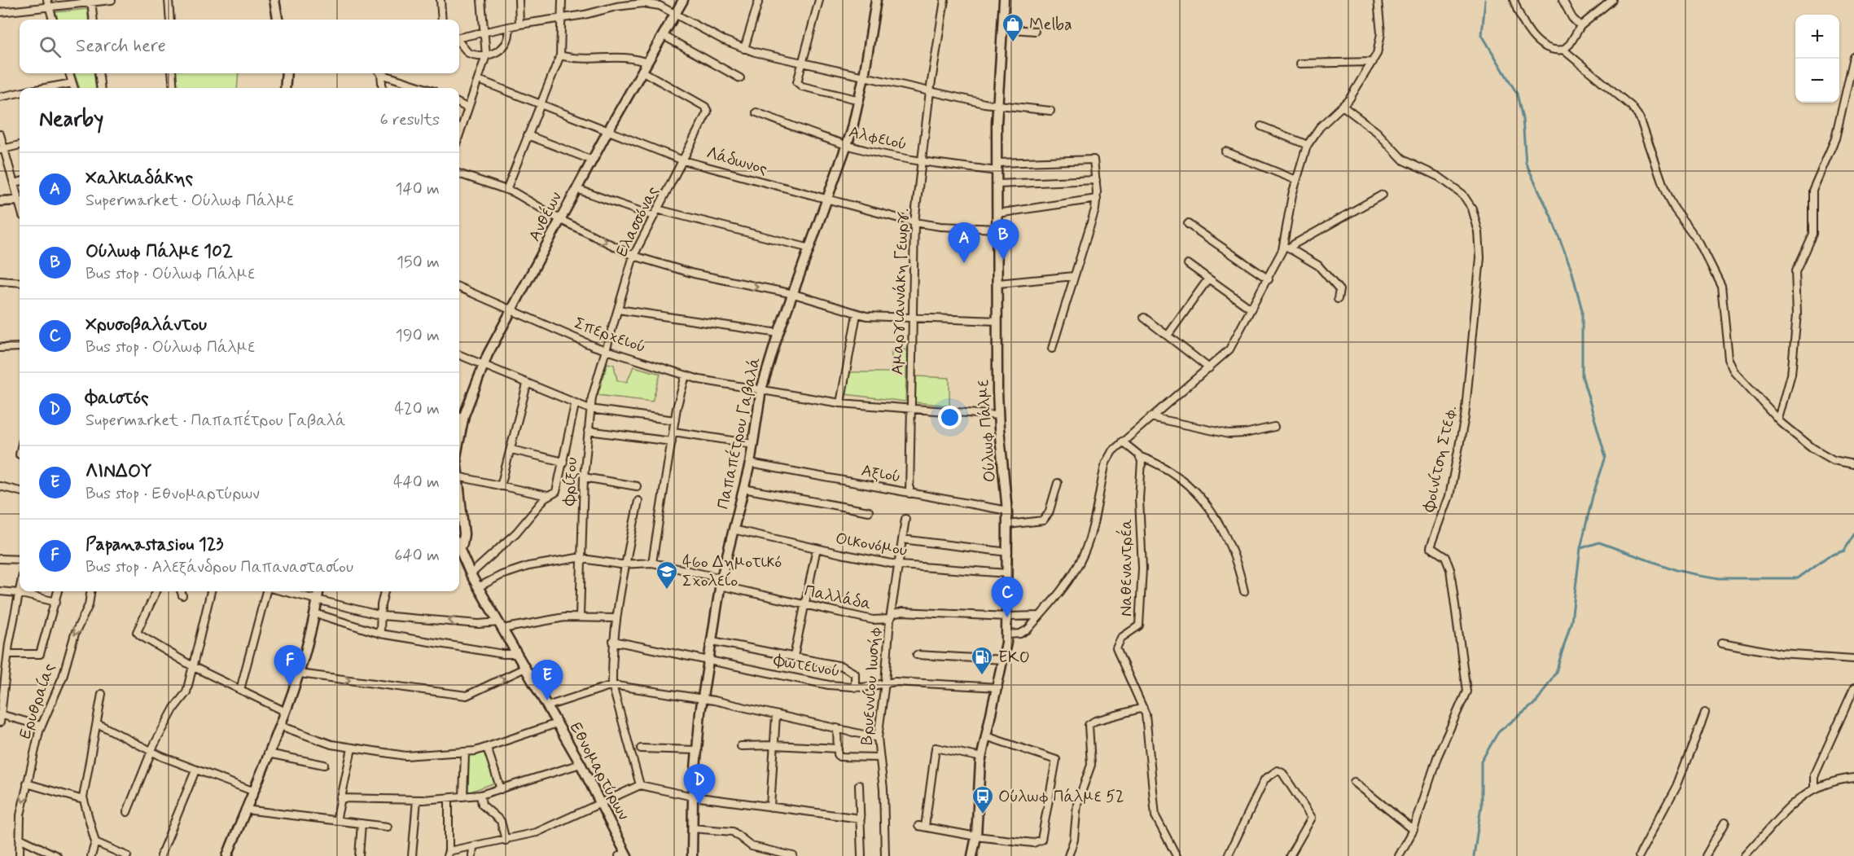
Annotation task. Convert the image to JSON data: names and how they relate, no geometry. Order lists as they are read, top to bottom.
{
  "streets": {
    "street": [
      "Αλφειού",
      "Λάδωνος",
      "Ανθέων",
      "Ελασσόνας",
      "Αμαργιαννάκη Γεωργ.",
      "Σπερχειού",
      "Ούλωφ Πάλμε",
      "Παπαπέτρου Γαβαλά",
      "Φοινίτση Στεφ.",
      "Αξιού",
      "Φρίξου",
      "Οικονόμου",
      "Ναθεναντρέα",
      "Παλλάδα",
      "Φωτεινού",
      "Βρυεννίου Ιωσήφ",
      "Ερυθραίας",
      "Εθνομαρτύρων"
    ]
  },
  "crossings": [
    ["Αλφειού", "Αμαργιαννάκη Γεωργ."],
    ["Αλφειού", "Ούλωφ Πάλμε"],
    ["Αλφειού", "Παπαπέτρου Γαβαλά"],
    ["Λάδωνος", "Ανθέων"],
    ["Λάδωνος", "Ελασσόνας"],
    ["Λάδωνος", "Αμαργιαννάκη Γεωργ."],
    ["Λάδωνος", "Ούλωφ Πάλμε"],
    ["Λάδωνος", "Παπαπέτρου Γαβαλά"],
    ["Ανθέων", "Ελασσόνας"],
    ["Ανθέων", "Σπερχειού"],
    ["Ελασσόνας", "Σπερχειού"],
    ["Ελασσόνας", "Φρίξου"],
    ["Αμαργιαννάκη Γεωργ.", "Σπερχειού"],
    ["Αμαργιαννάκη Γεωργ.", "Αξιού"],
    ["Σπερχειού", "Ούλωφ Πάλμε"],
    ["Σπερχειού", "Παπαπέτρου Γαβαλά"],
    ["Σπερχειού", "Φρίξου"],
    ["Ούλωφ Πάλμε", "Αξιού"],
    ["Ούλωφ Πάλμε", "Οικονόμου"],
    ["Ούλωφ Πάλμε", "Παλλάδα"],
    ["Ούλωφ Πάλμε", "Φωτεινού"],
    ["Παπαπέτρου Γαβαλά", "Αξιού"],
    ["Παπαπέτρου Γαβαλά", "Οικονόμου"],
    ["Παπαπέτρου Γαβαλά", "Παλλάδα"],
    ["Παπαπέτρου Γαβαλά", "Φωτεινού"],
    ["Φρίξου", "Παλλάδα"],
    ["Οικονόμου", "Βρυεννίου Ιωσήφ"],
    ["Παλλάδα", "Βρυεννίου Ιωσήφ"],
    ["Παλλάδα", "Εθνομαρτύρων"],
    ["Φωτεινού", "Βρυεννίου Ιωσήφ"]
  ],
  "places": {
    "shop": ["Melba"],
    "school or university": ["46ο Δημοτικό Σχολείο"],
    "fuel station": ["EKO"],
    "bus stop": ["Ούλωφ Πάλμε 52"]
  },
  "page": {
    "map_buttons": ["+", "−"],
    "search": "Search here",
    "heading": ["Nearby", "6 results"],
    "list": [
      {
        "mark": "A",
        "name": "Χαλκιαδάκης",
        "note": "Supermarket · Ούλωφ Πάλμε",
        "value": "140 m"
      },
      {
        "mark": "B",
        "name": "Ούλωφ Πάλμε 102",
        "note": "Bus stop · Ούλωφ Πάλμε",
        "value": "150 m"
      },
      {
        "mark": "C",
        "name": "Χρυσοβαλάντου",
        "note": "Bus stop · Ούλωφ Πάλμε",
        "value": "190 m"
      },
      {
        "mark": "D",
        "name": "Φαιστός",
        "note": "Supermarket · Παπαπέτρου Γαβαλά",
        "value": "420 m"
      },
      {
        "mark": "E",
        "name": "ΛΙΝΔΟΥ",
        "note": "Bus stop · Εθνομαρτύρων",
        "value": "440 m"
      },
      {
        "mark": "F",
        "name": "Papanastasiou 123",
        "note": "Bus stop · Αλεξάνδρου Παπαναστασίου",
        "value": "640 m"
      }
    ],
    "pins": [
      "B",
      "A",
      "C",
      "F",
      "E",
      "D"
    ]
  }
}
